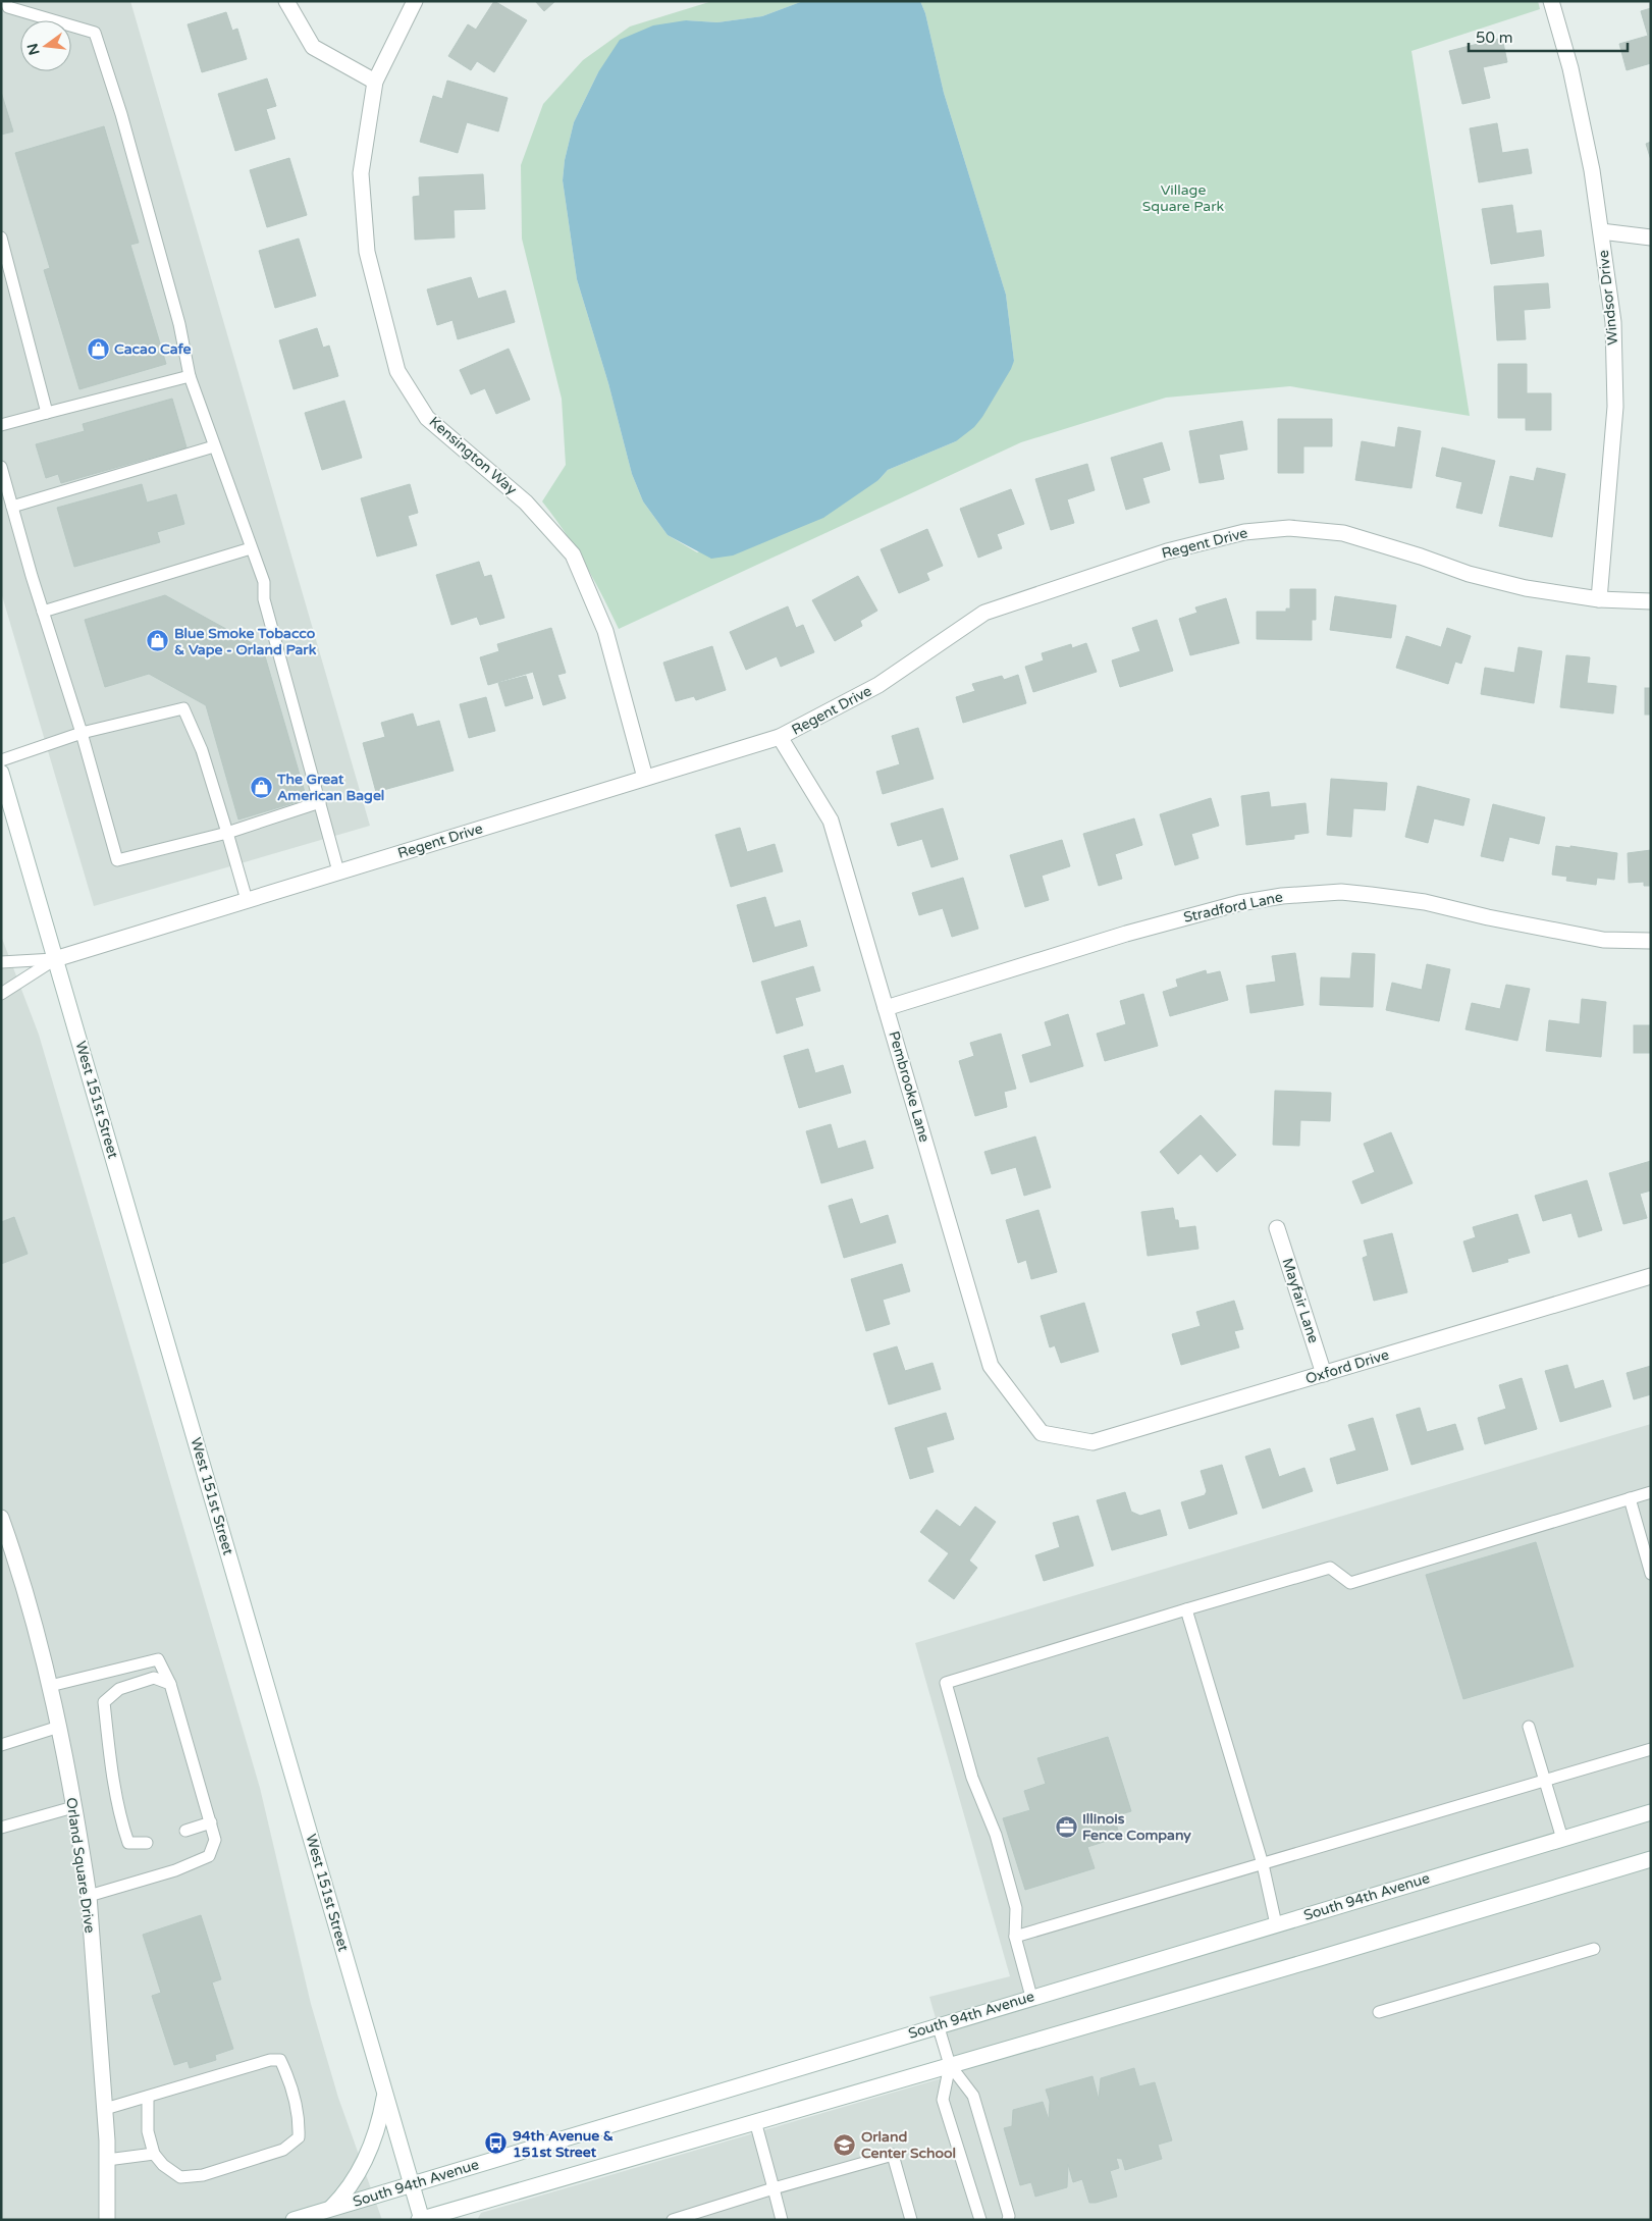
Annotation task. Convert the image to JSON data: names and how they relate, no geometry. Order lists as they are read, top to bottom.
{
  "streets": {
    "street": [
      "Windsor Drive",
      "Kensington Way",
      "Regent Drive",
      "Stradford Lane",
      "Pembrooke Lane",
      "West 151st Street",
      "Mayfair Lane",
      "Oxford Drive",
      "Orland Square Drive",
      "South 94th Avenue"
    ]
  },
  "crossings": [
    ["Windsor Drive", "Regent Drive"],
    ["Kensington Way", "Regent Drive"],
    ["Regent Drive", "Pembrooke Lane"],
    ["Regent Drive", "West 151st Street"],
    ["Stradford Lane", "Pembrooke Lane"],
    ["Pembrooke Lane", "Oxford Drive"],
    ["West 151st Street", "South 94th Avenue"],
    ["Mayfair Lane", "Oxford Drive"]
  ],
  "parks": ["Village Square Park"],
  "places": {
    "shop": ["Cacao Cafe", "Blue Smoke Tobacco & Vape - Orland Park", "The Great American Bagel"],
    "office": ["Illinois Fence Company"],
    "bus stop": ["94th Avenue & 151st Street"],
    "school or university": ["Orland Center School"]
  },
  "scale_bar": "50 m",
  "north": "left"
}
